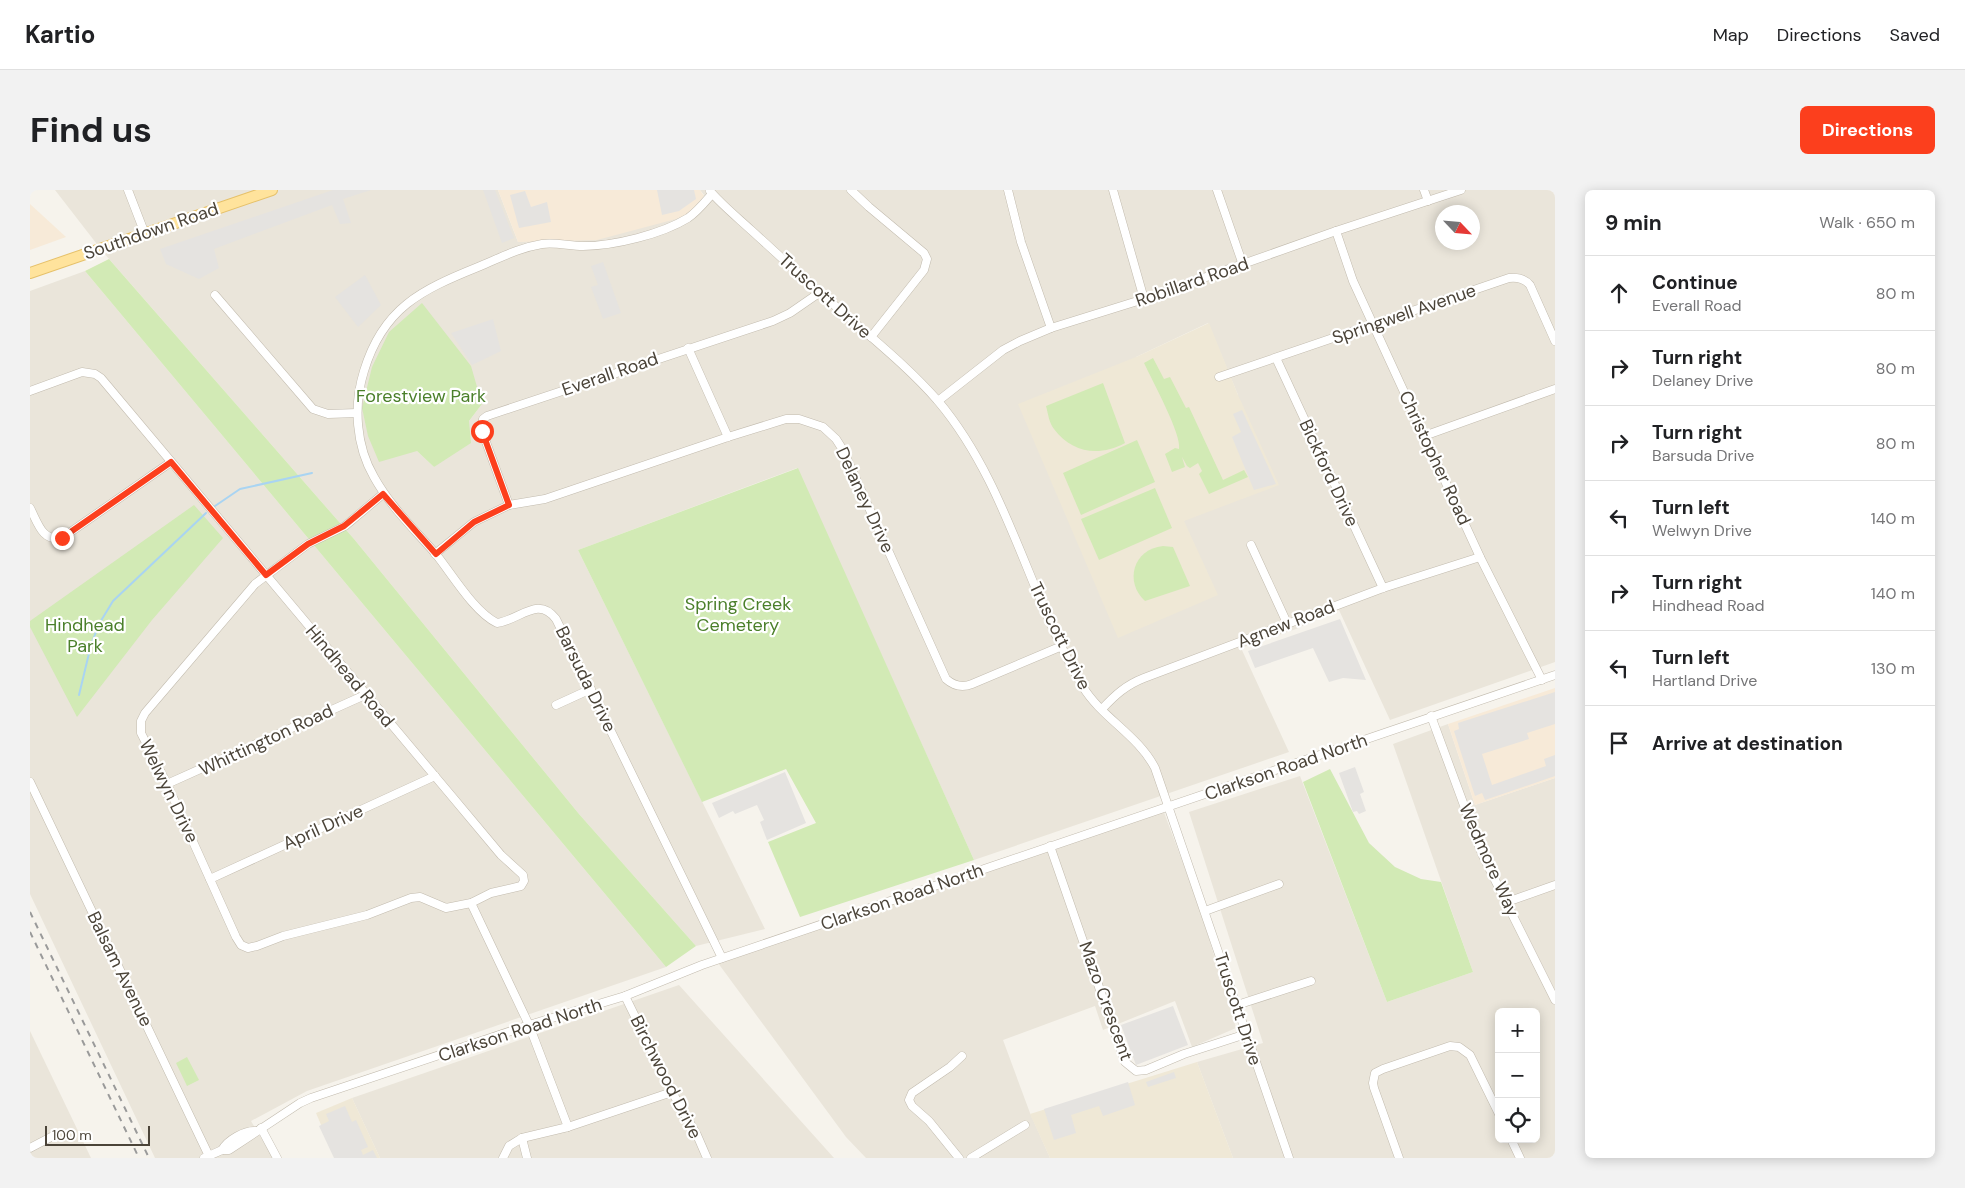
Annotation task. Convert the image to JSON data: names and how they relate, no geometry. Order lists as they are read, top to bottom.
{
  "streets": {
    "main road": ["Southdown Road"],
    "street": [
      "Robillard Road",
      "Truscott Drive",
      "Springwell Avenue",
      "Everall Road",
      "Christopher Road",
      "Bickford Drive",
      "Delaney Drive",
      "Agnew Road",
      "Hindhead Road",
      "Barsuda Drive",
      "Whittington Road",
      "Clarkson Road North",
      "Welwyn Drive",
      "April Drive",
      "Wedmore Way",
      "Balsam Avenue",
      "Mazo Crescent",
      "Birchwood Drive"
    ]
  },
  "crossings": [
    ["Robillard Road", "Truscott Drive"],
    ["Robillard Road", "Christopher Road"],
    ["Truscott Drive", "Everall Road"],
    ["Truscott Drive", "Delaney Drive"],
    ["Truscott Drive", "Agnew Road"],
    ["Truscott Drive", "Barsuda Drive"],
    ["Truscott Drive", "Clarkson Road North"],
    ["Truscott Drive", "Mazo Crescent"],
    ["Springwell Avenue", "Christopher Road"],
    ["Springwell Avenue", "Bickford Drive"],
    ["Everall Road", "Delaney Drive"],
    ["Christopher Road", "Agnew Road"],
    ["Christopher Road", "Clarkson Road North"],
    ["Bickford Drive", "Agnew Road"],
    ["Delaney Drive", "Barsuda Drive"],
    ["Hindhead Road", "Whittington Road"],
    ["Hindhead Road", "Welwyn Drive"],
    ["Hindhead Road", "April Drive"],
    ["Barsuda Drive", "Clarkson Road North"],
    ["Barsuda Drive", "Welwyn Drive"],
    ["Whittington Road", "Welwyn Drive"],
    ["Clarkson Road North", "Wedmore Way"],
    ["Clarkson Road North", "Balsam Avenue"],
    ["Clarkson Road North", "Mazo Crescent"],
    ["Clarkson Road North", "Birchwood Drive"],
    ["Welwyn Drive", "April Drive"]
  ],
  "parks": ["Forestview Park", "Spring Creek Cemetery", "Hindhead Park"],
  "scale_bar": "100 m",
  "north": "bottom right",
  "page": {
    "header": "Kartio",
    "nav": ["Map", "Directions", "Saved"],
    "buttons": "Directions",
    "title": "Find us",
    "heading": ["9 min", "Walk · 650 m"],
    "list": [
      ["Continue", "Everall Road", "80 m"],
      ["Turn right", "Delaney Drive", "80 m"],
      ["Turn right", "Barsuda Drive", "80 m"],
      ["Turn left", "Welwyn Drive", "140 m"],
      ["Turn right", "Hindhead Road", "140 m"],
      ["Turn left", "Hartland Drive", "130 m"],
      "Arrive at destination"
    ],
    "map_buttons": ["+", "−"],
    "scale": "100 m"
  }
}
